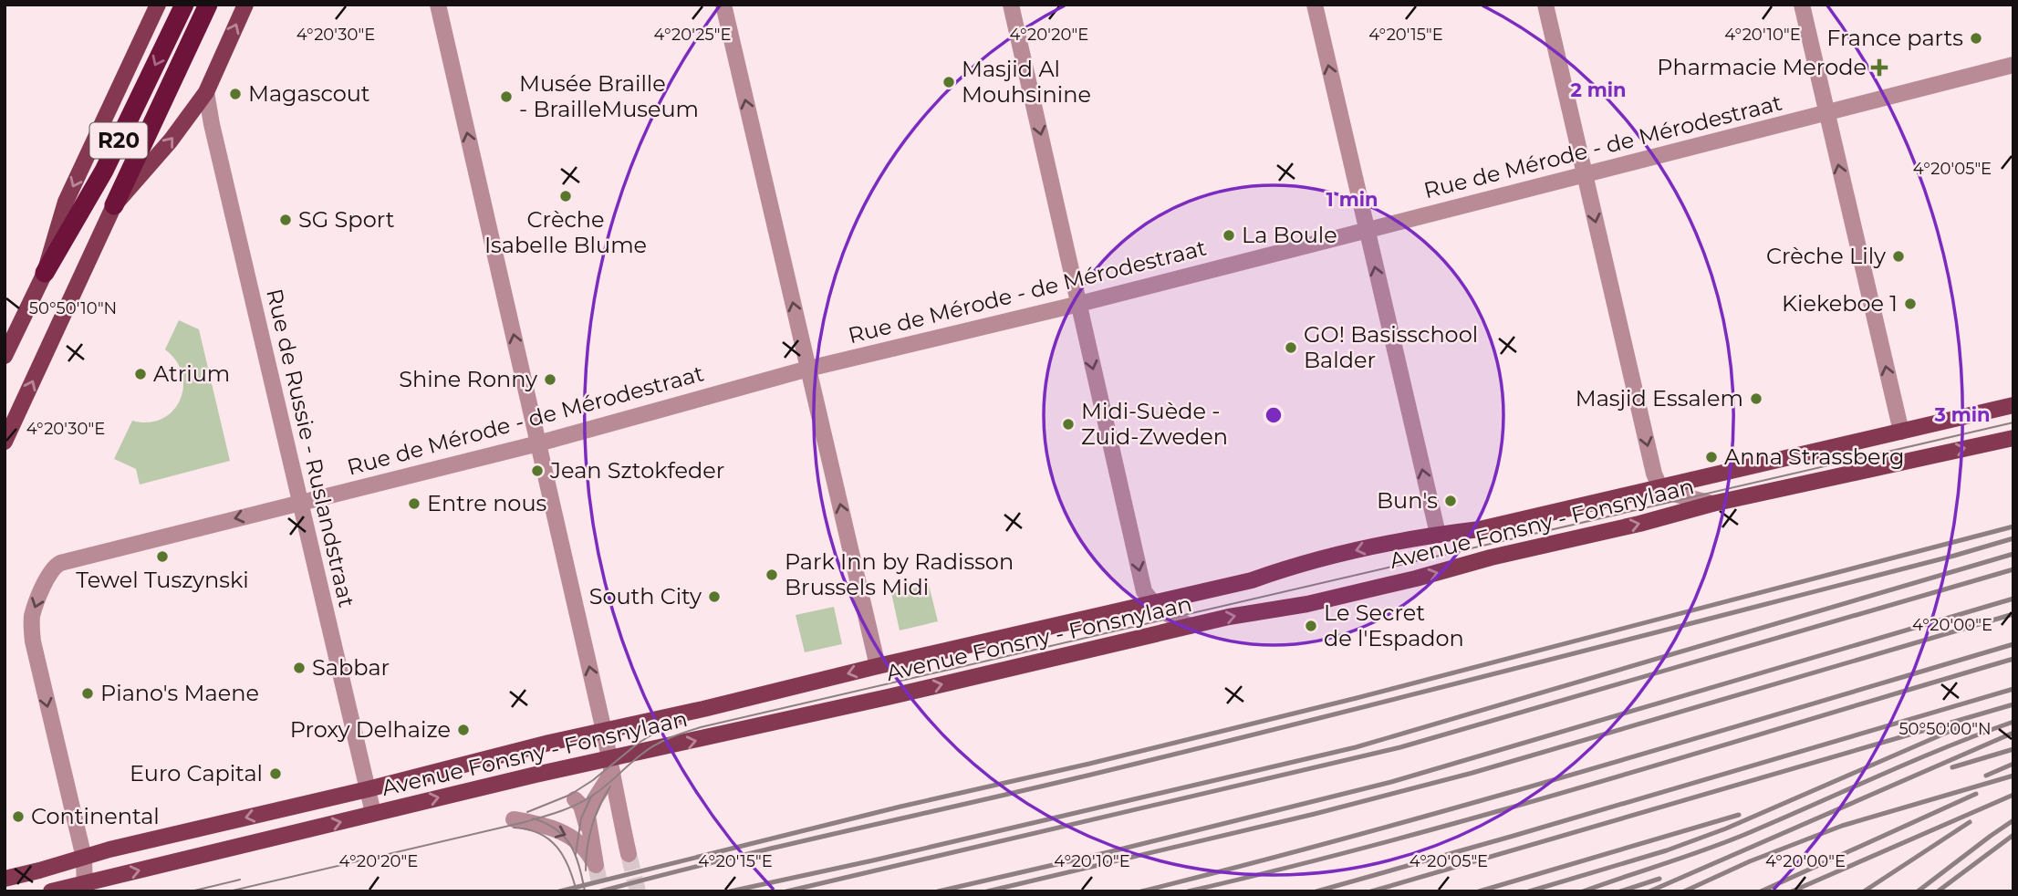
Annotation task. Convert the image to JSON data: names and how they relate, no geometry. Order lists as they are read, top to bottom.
{
  "streets": {
    "highway": ["R20"],
    "main road": ["Avenue Fonsny - Fonsnylaan"],
    "street": ["Rue de Mérode - de Mérodestraat", "Rue de Russie - Ruslandstraat"]
  },
  "crossings": [
    ["Rue de Mérode - de Mérodestraat", "Rue de Russie - Ruslandstraat"],
    ["Rue de Mérode - de Mérodestraat", "Avenue Fonsny - Fonsnylaan"],
    ["Rue de Russie - Ruslandstraat", "Avenue Fonsny - Fonsnylaan"]
  ],
  "places": {
    "other": [
      "France parts",
      "Masjid Al Mouhsinine",
      "Magascout",
      "Musée Braille - BrailleMuseum",
      "Crèche Isabelle Blume",
      "SG Sport",
      "La Boule",
      "Crèche Lily",
      "Kiekeboe 1",
      "GO! Basisschool Balder",
      "Atrium",
      "Shine Ronny",
      "Masjid Essalem",
      "Midi-Suède - Zuid-Zweden",
      "Anna Strassberg",
      "Jean Sztokfeder",
      "Bun's",
      "Entre nous",
      "Tewel Tuszynski",
      "Park Inn by Radisson Brussels Midi",
      "South City",
      "Le Secret de l'Espadon",
      "Sabbar",
      "Piano's Maene",
      "Proxy Delhaize",
      "Euro Capital",
      "Continental"
    ],
    "health": ["Pharmacie Merode"]
  },
  "coordinates": [
    "4°20'30\"E",
    "4°20'25\"E",
    "4°20'20\"E",
    "4°20'15\"E",
    "4°20'10\"E",
    "4°20'05\"E",
    "50°50'10\"N",
    "4°20'00\"E",
    "50°50'00\"N"
  ],
  "rings": ["2 min", "1 min", "3 min"]
}
